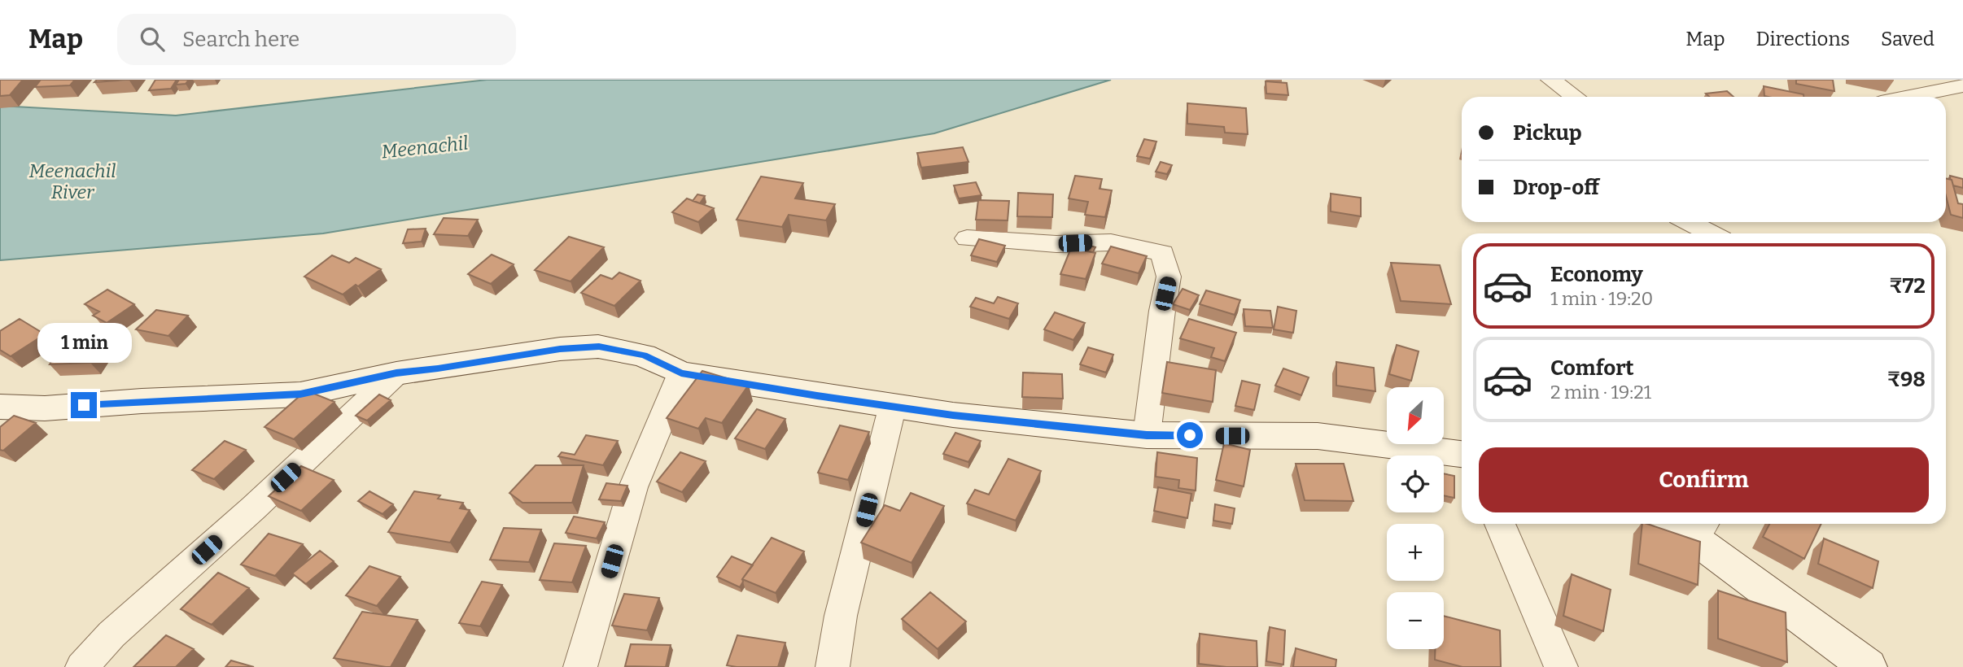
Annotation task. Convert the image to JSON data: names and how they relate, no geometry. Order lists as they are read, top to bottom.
{
  "water": ["Meenachil", "Meenachil River"],
  "north": "bottom left",
  "page": {
    "header": "Map",
    "search": "Search here",
    "nav": ["Map", "Directions", "Saved"],
    "banner": ["Pickup", "Drop-off"],
    "list": [
      {
        "name": "Economy",
        "note": "1 min · 19:20",
        "value": "₹72"
      },
      {
        "name": "Comfort",
        "note": "2 min · 19:21",
        "value": "₹98"
      }
    ],
    "bubble": "1 min",
    "map_buttons": ["+", "−"],
    "buttons": "Confirm"
  }
}
